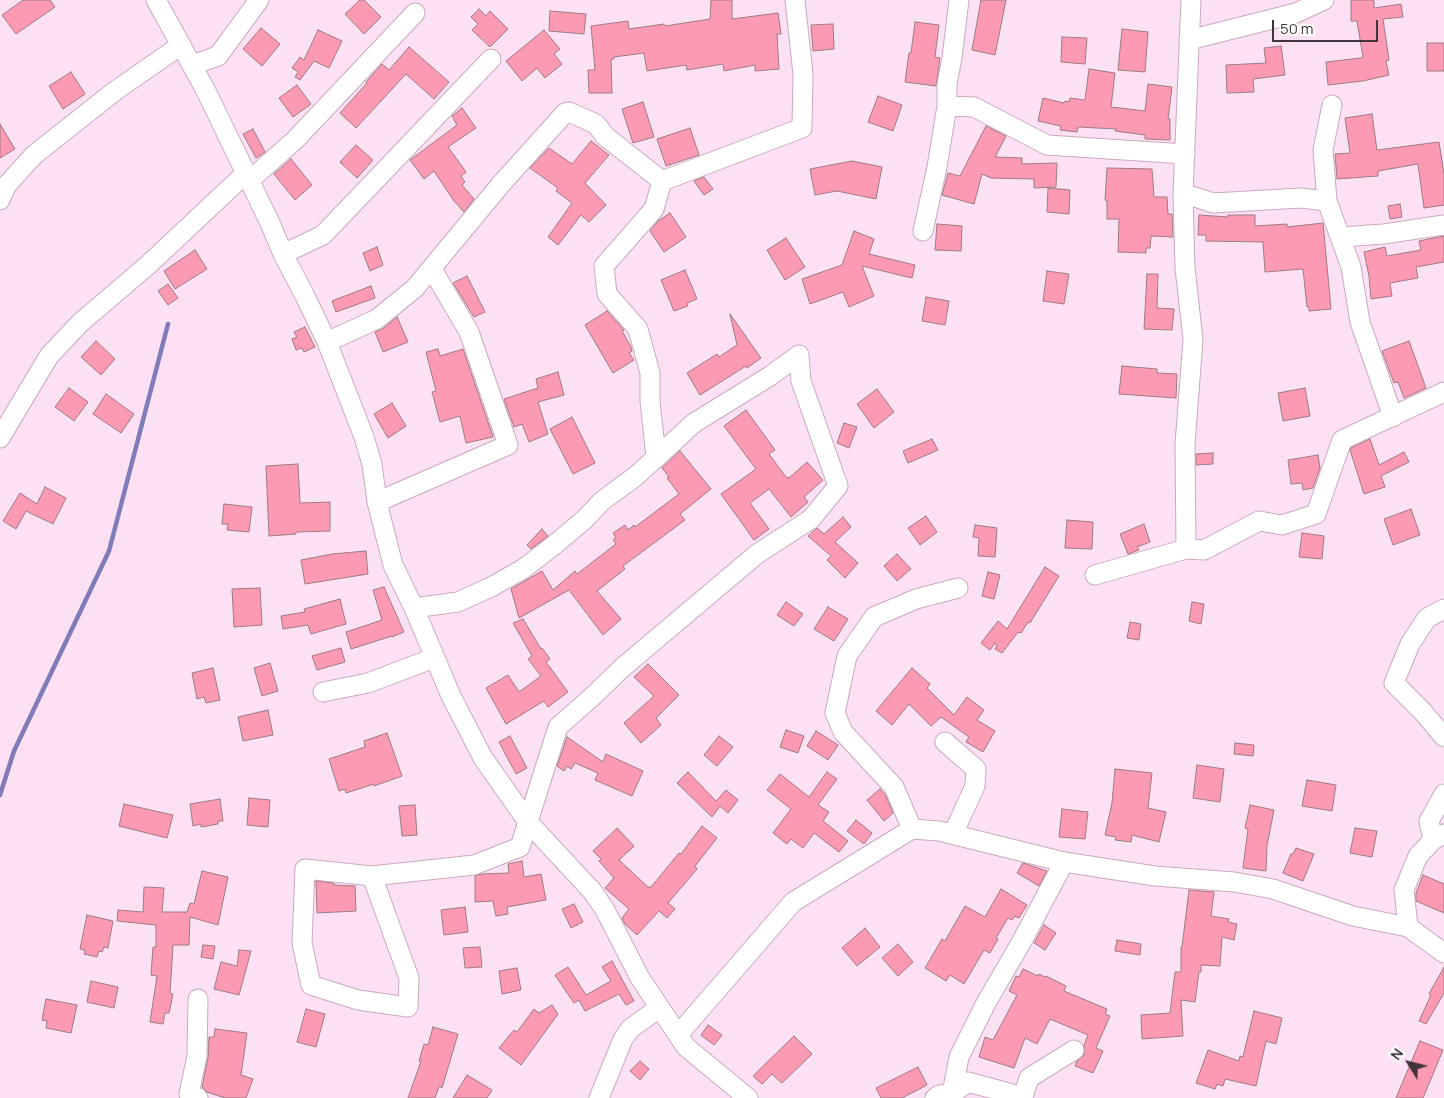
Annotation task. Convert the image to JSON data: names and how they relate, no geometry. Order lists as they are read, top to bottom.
{
  "scale_bar": "50 m",
  "north": "top left"
}
